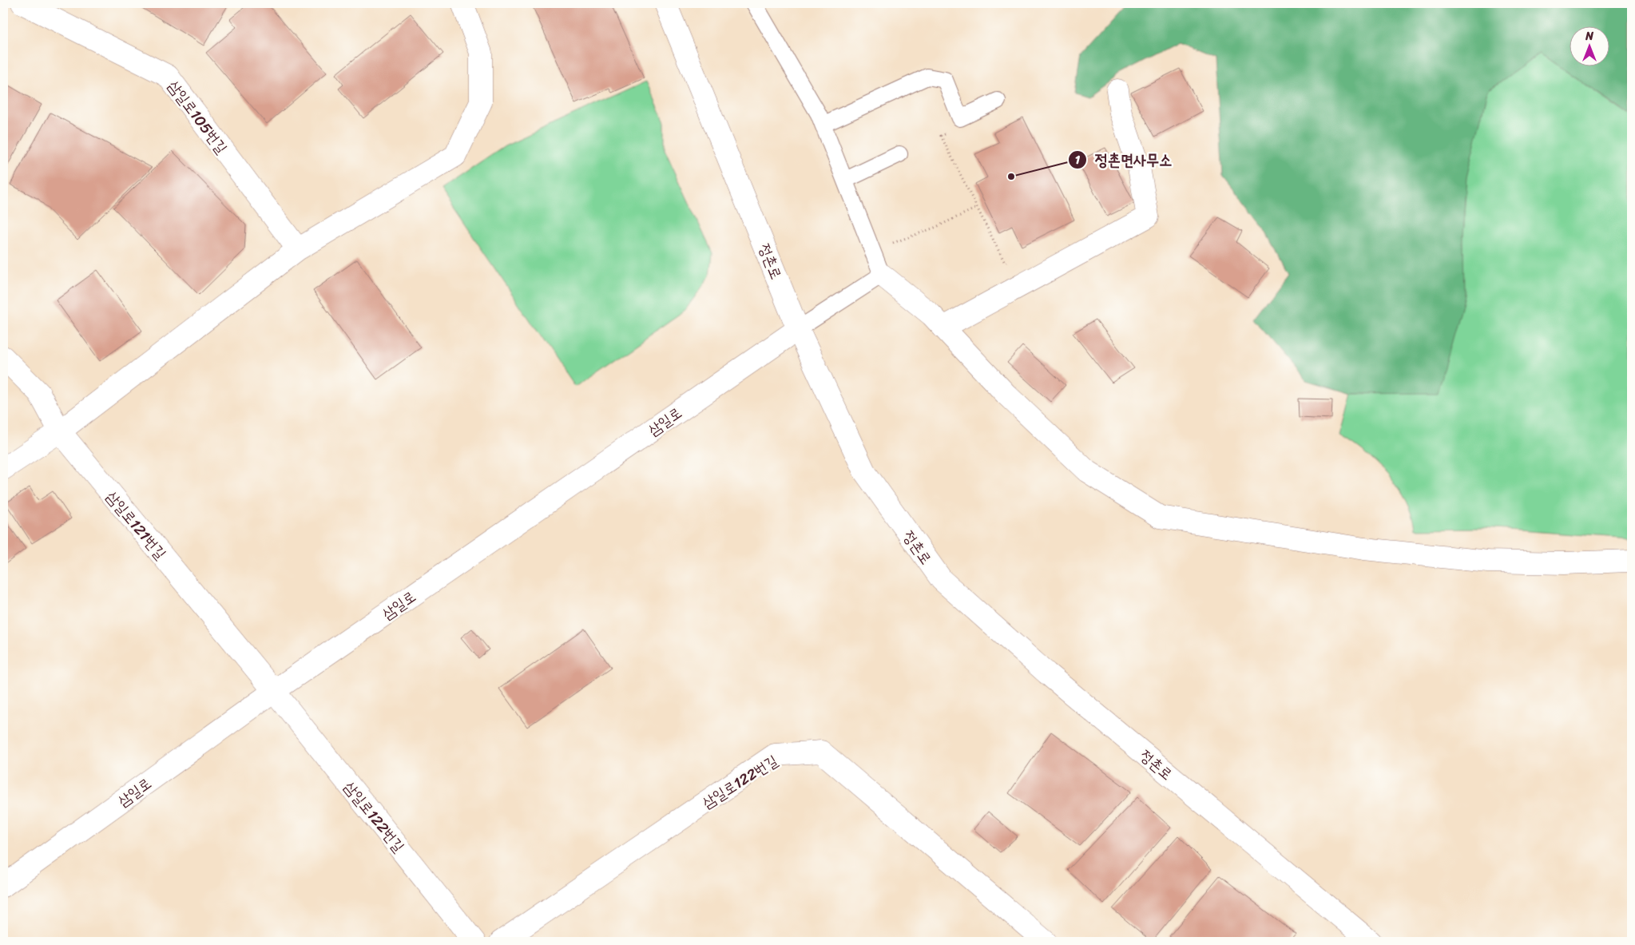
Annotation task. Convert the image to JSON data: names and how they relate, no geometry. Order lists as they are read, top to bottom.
{
  "streets": {
    "street": [
      "삼일로105번길",
      "정촌로",
      "삼일로",
      "삼일로121번길",
      "삼일로122번길"
    ]
  },
  "crossings": [
    ["정촌로", "삼일로"],
    ["삼일로", "삼일로121번길"],
    ["삼일로", "삼일로122번길"],
    ["삼일로121번길", "삼일로122번길"]
  ],
  "places": ["정촌면사무소"],
  "north": "top"
}
